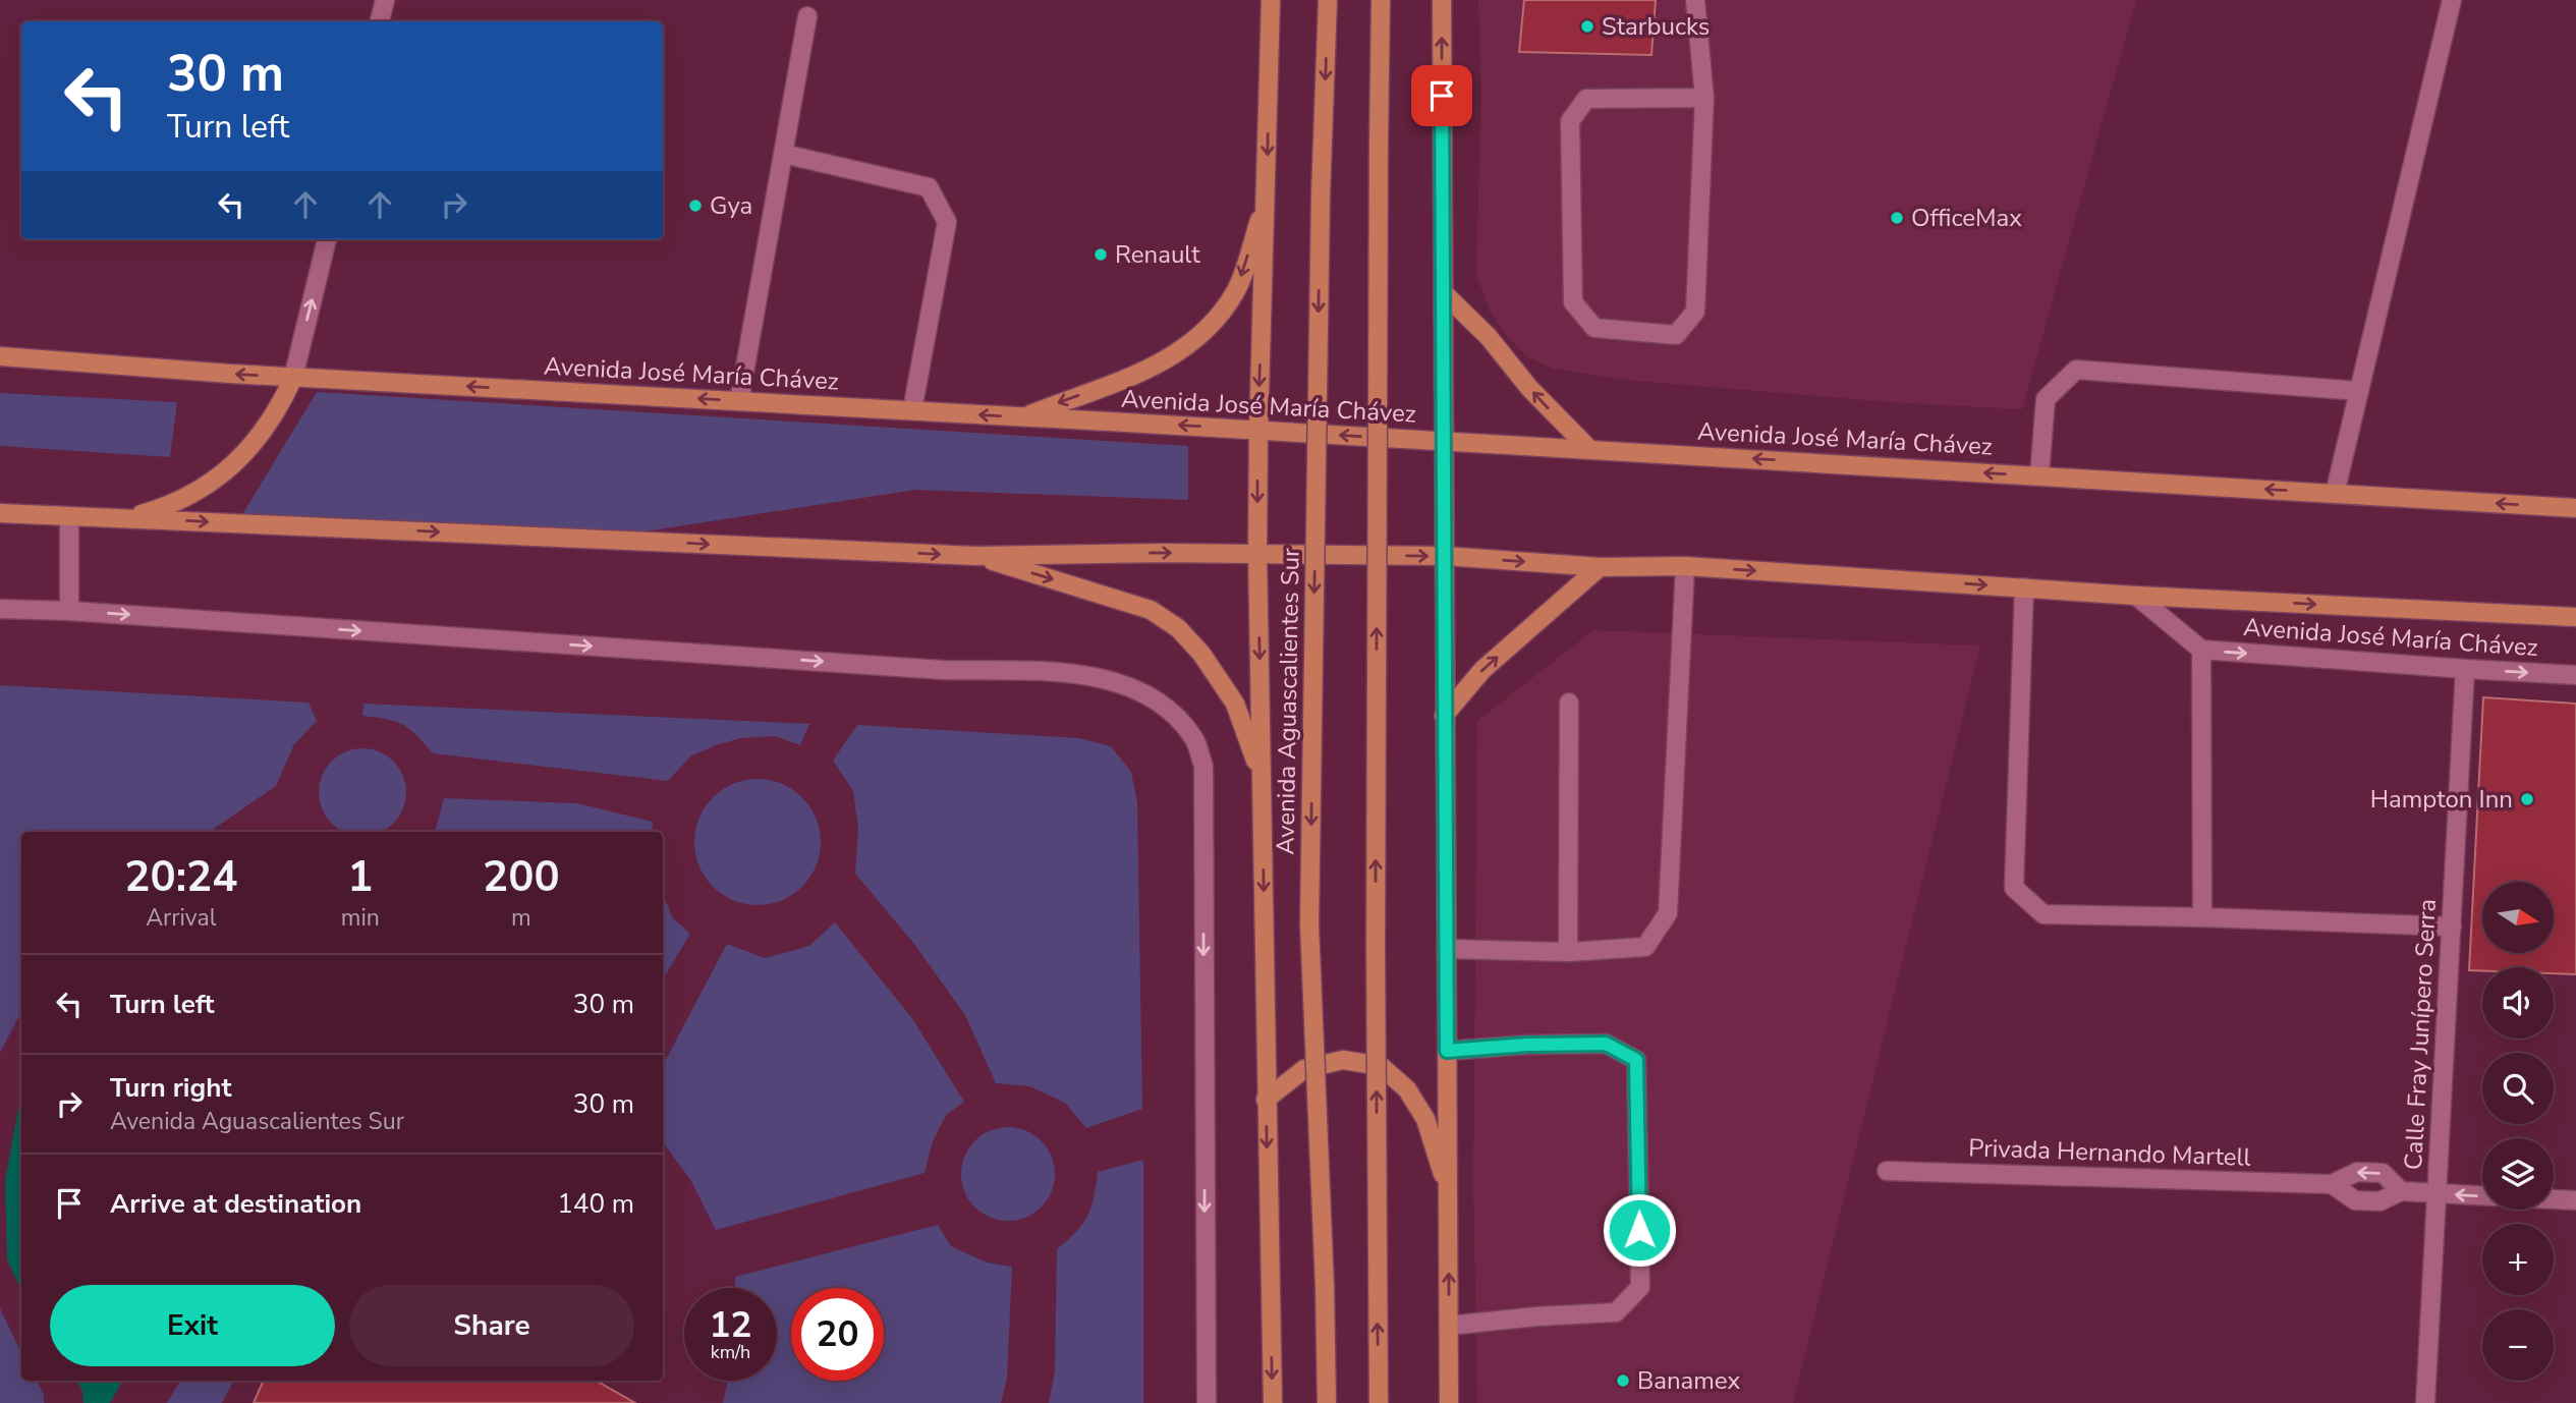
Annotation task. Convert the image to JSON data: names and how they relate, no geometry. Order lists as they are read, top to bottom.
{
  "streets": {
    "main road": ["Avenida José María Chávez", "Avenida Aguascalientes Sur"],
    "street": ["Calle Fray Junípero Serra", "Privada Hernando Martell"]
  },
  "crossings": [
    ["Avenida José María Chávez", "Avenida Aguascalientes Sur"],
    ["Avenida José María Chávez", "Calle Fray Junípero Serra"],
    ["Calle Fray Junípero Serra", "Privada Hernando Martell"]
  ],
  "places": [
    "Starbucks",
    "Gya",
    "OfficeMax",
    "Renault",
    "Hampton Inn",
    "Banamex"
  ],
  "north": "right",
  "page": {
    "turn": ["30 m", "Turn left"],
    "eta": [
      "20:24",
      "Arrival",
      "1",
      "min",
      "200",
      "m"
    ],
    "map_buttons": ["+", "−"],
    "list": [
      {
        "name": "Turn left",
        "value": "30 m"
      },
      {
        "name": "Turn right",
        "note": "Avenida Aguascalientes Sur",
        "value": "30 m"
      },
      {
        "name": "Arrive at destination",
        "value": "140 m"
      }
    ],
    "buttons": ["Exit", "Share"],
    "speed": "12 km/h",
    "limit": "20"
  }
}
